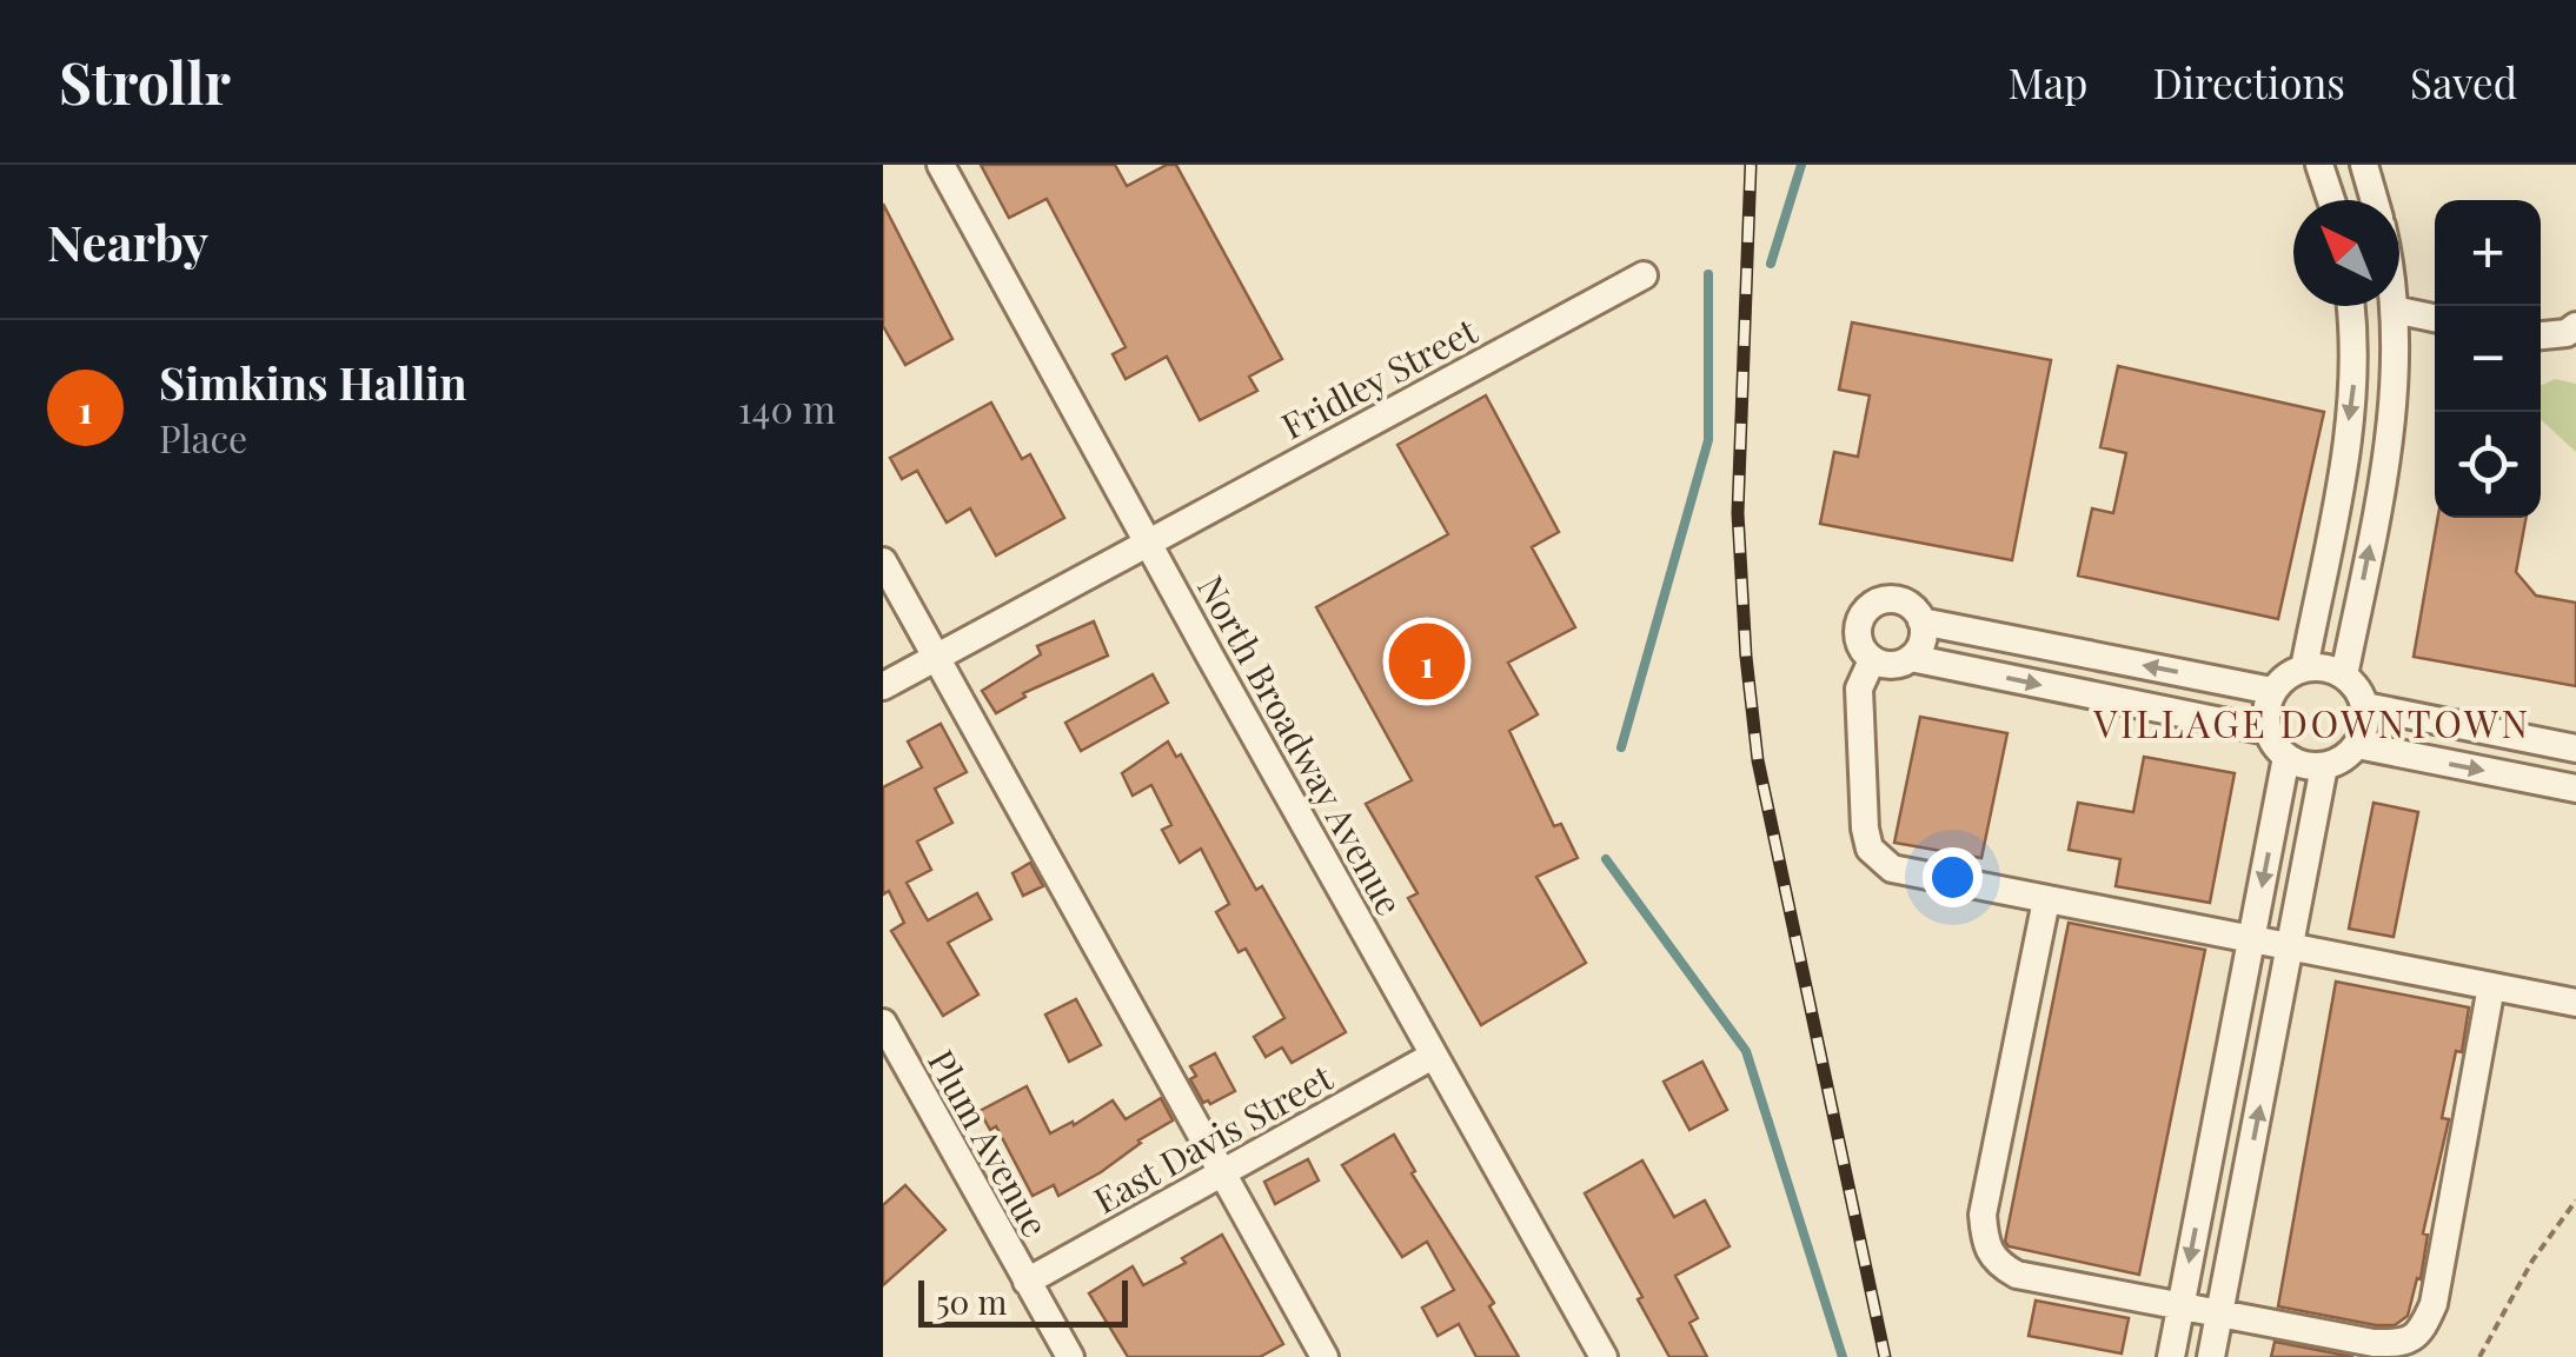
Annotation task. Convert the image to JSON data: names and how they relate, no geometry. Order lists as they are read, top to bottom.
{
  "streets": {
    "street": [
      "Fridley Street",
      "North Broadway Avenue",
      "East Davis Street",
      "Plum Avenue"
    ]
  },
  "crossings": [
    ["Fridley Street", "North Broadway Avenue"],
    ["North Broadway Avenue", "East Davis Street"],
    ["East Davis Street", "Plum Avenue"]
  ],
  "districts": ["VILLAGE DOWNTOWN"],
  "scale_bar": "50 m",
  "north": "top left",
  "page": {
    "header": "Strollr",
    "nav": ["Map", "Directions", "Saved"],
    "heading": "Nearby",
    "map_buttons": ["+", "−"],
    "list": [
      {
        "mark": "1",
        "name": "Simkins Hallin",
        "note": "Place",
        "value": "140 m"
      }
    ],
    "pins": "1",
    "scale": "50 m"
  }
}
